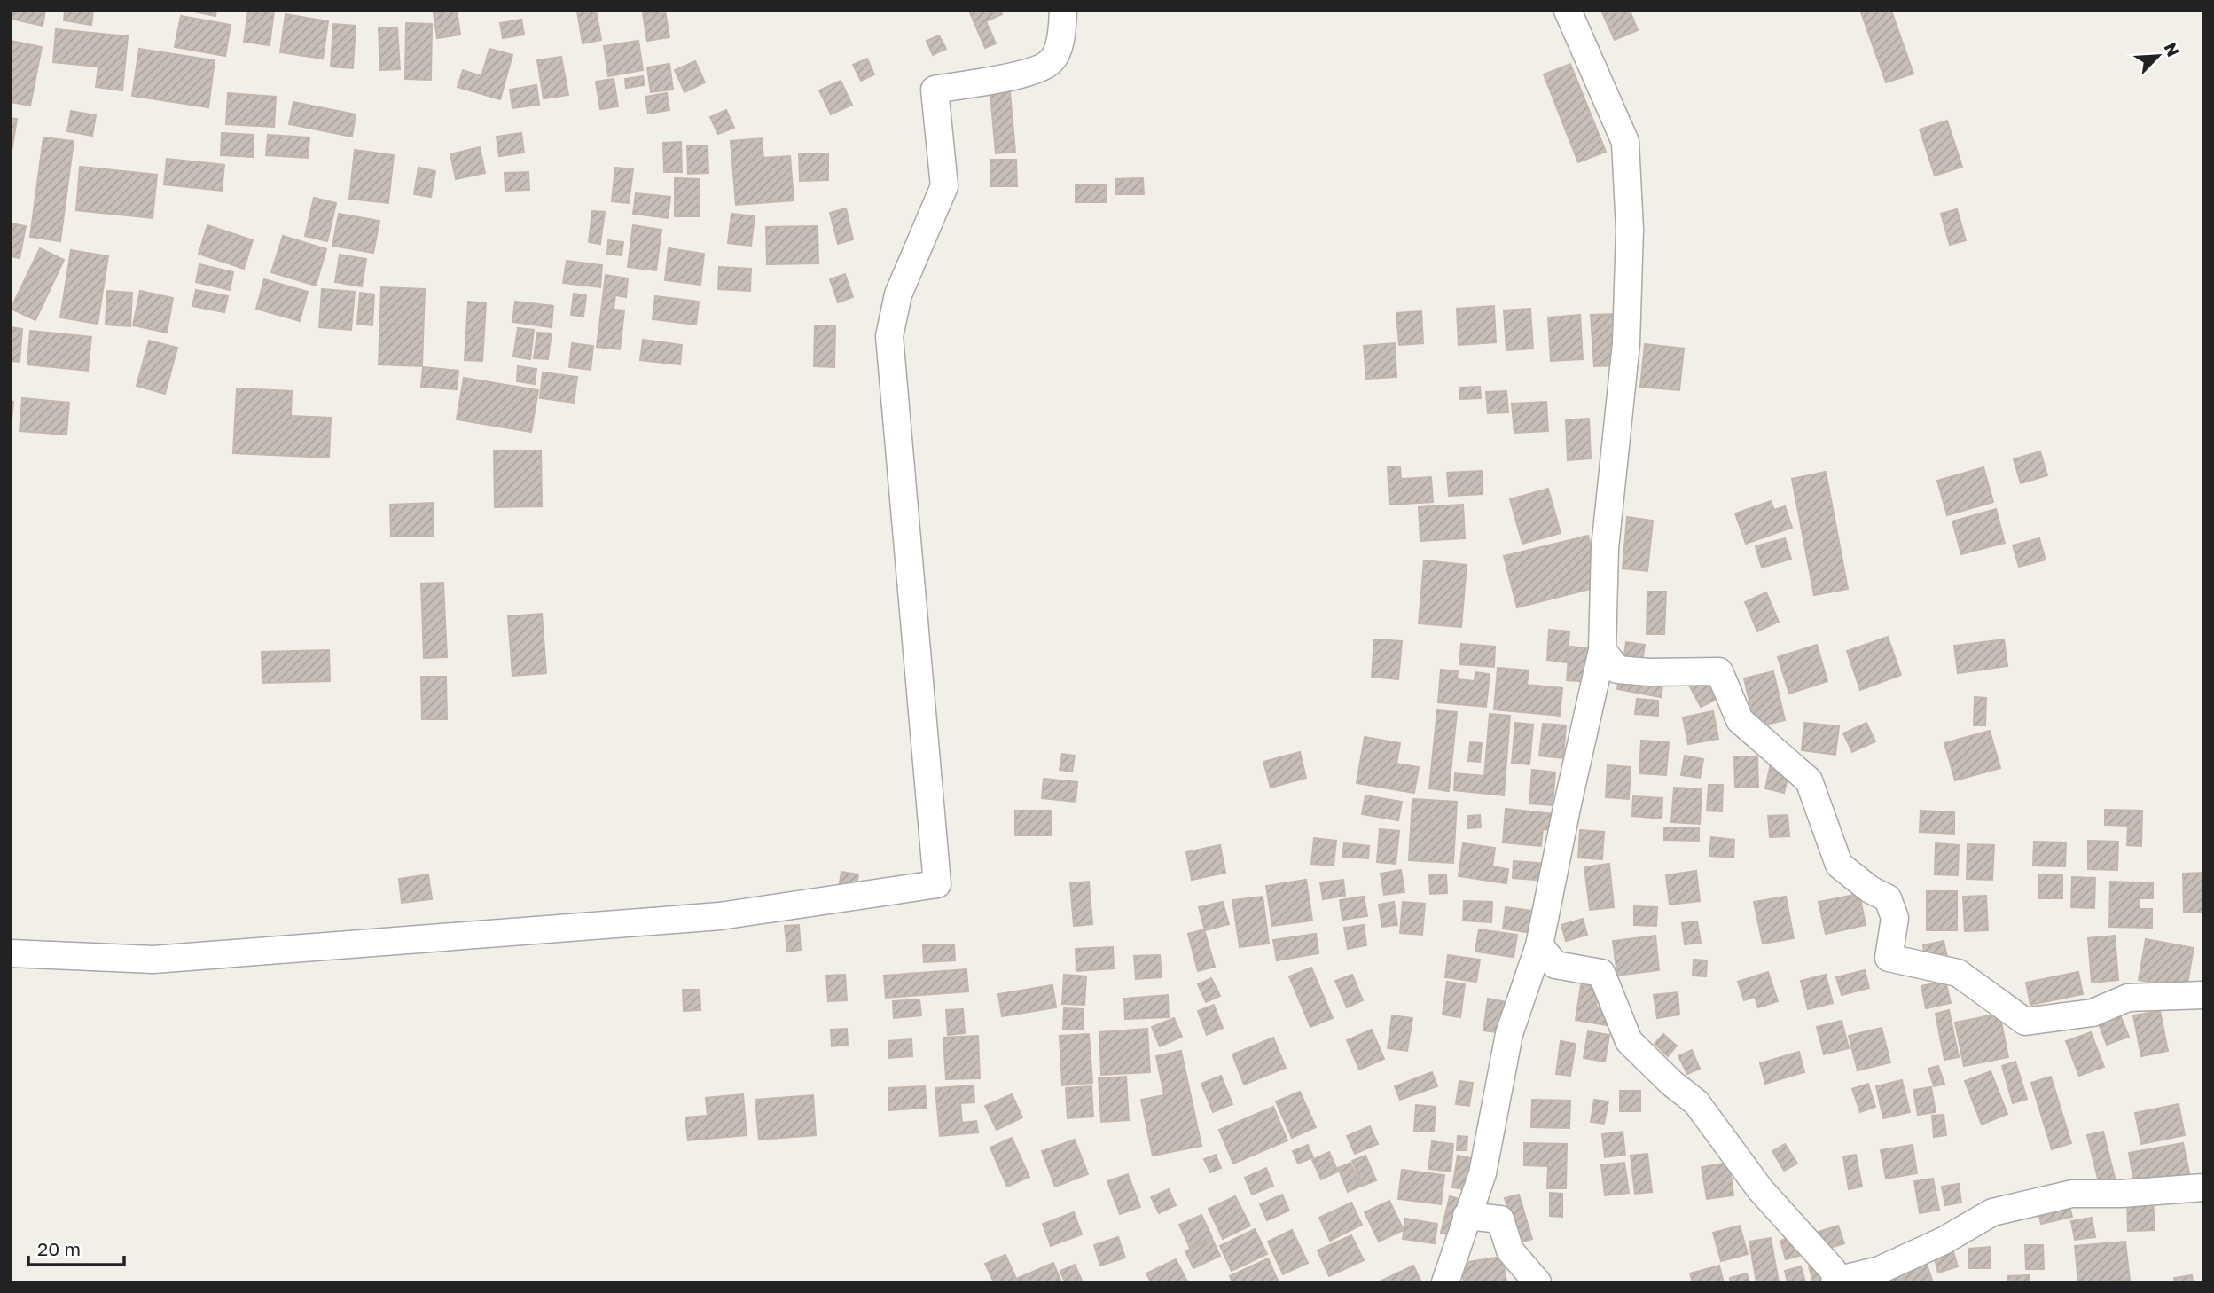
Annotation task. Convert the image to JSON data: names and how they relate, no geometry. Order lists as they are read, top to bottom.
{
  "scale_bar": "20 m",
  "north": "top right"
}
